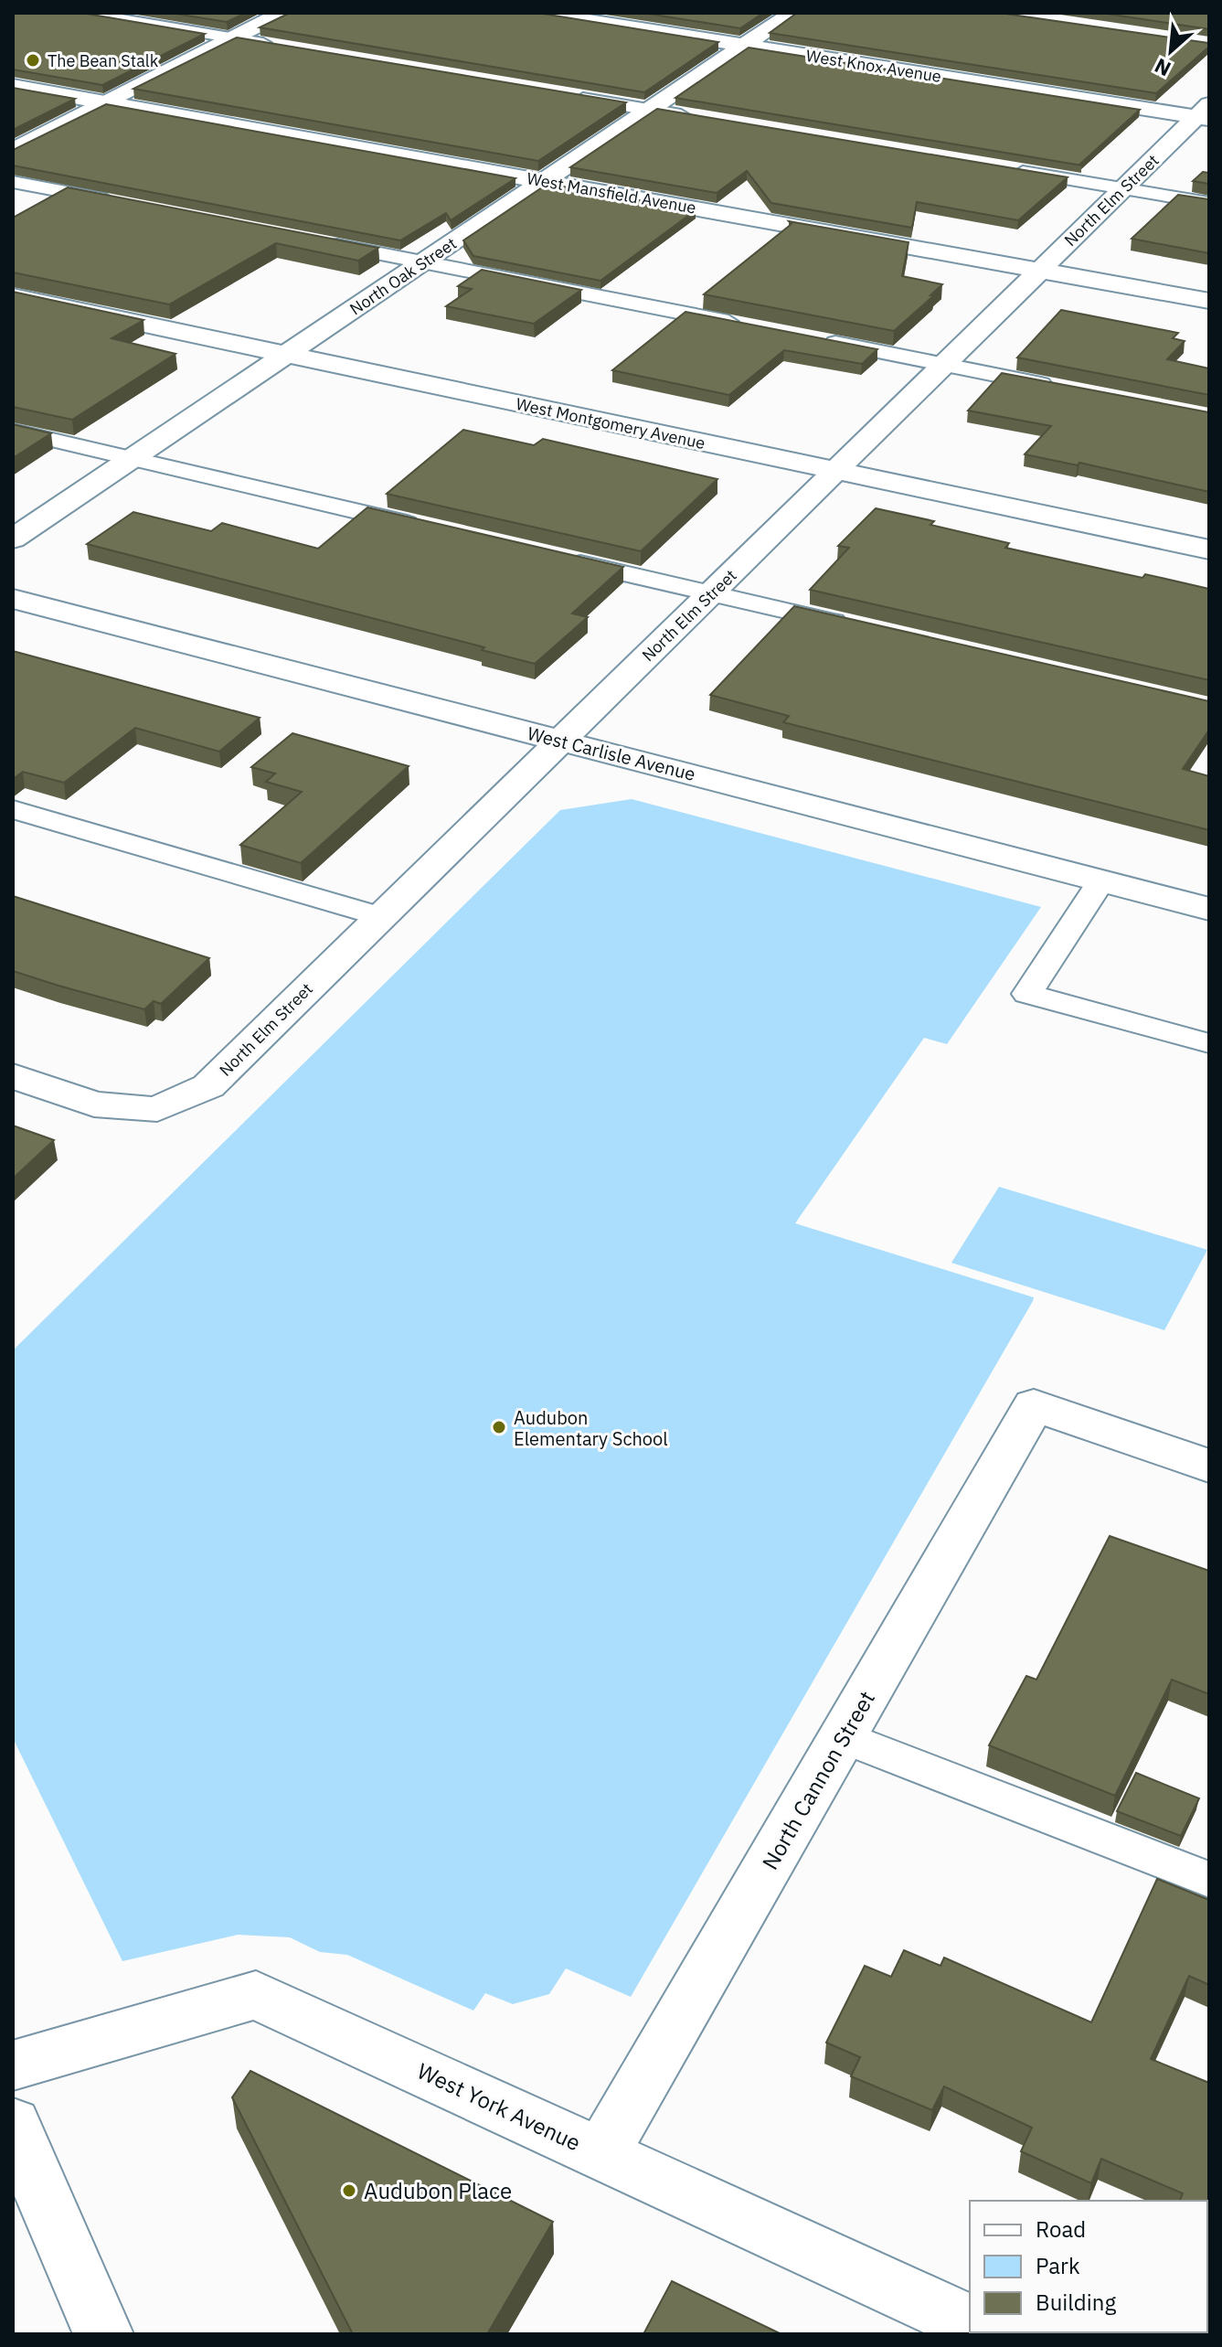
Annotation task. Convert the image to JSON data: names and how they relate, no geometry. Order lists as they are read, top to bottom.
{
  "streets": {
    "street": [
      "West Knox Avenue",
      "West Mansfield Avenue",
      "North Elm Street",
      "North Oak Street",
      "West Montgomery Avenue",
      "West Carlisle Avenue",
      "North Cannon Street",
      "West York Avenue"
    ]
  },
  "crossings": [
    ["West Knox Avenue", "North Elm Street"],
    ["West Knox Avenue", "North Oak Street"],
    ["West Mansfield Avenue", "North Elm Street"],
    ["West Mansfield Avenue", "North Oak Street"],
    ["North Elm Street", "West Montgomery Avenue"],
    ["North Elm Street", "West Carlisle Avenue"],
    ["North Oak Street", "West Montgomery Avenue"],
    ["North Cannon Street", "West York Avenue"]
  ],
  "places": ["The Bean Stalk", "Audubon Elementary School", "Audubon Place"],
  "legend": ["Road", "Park", "Building"],
  "north": "bottom left"
}
